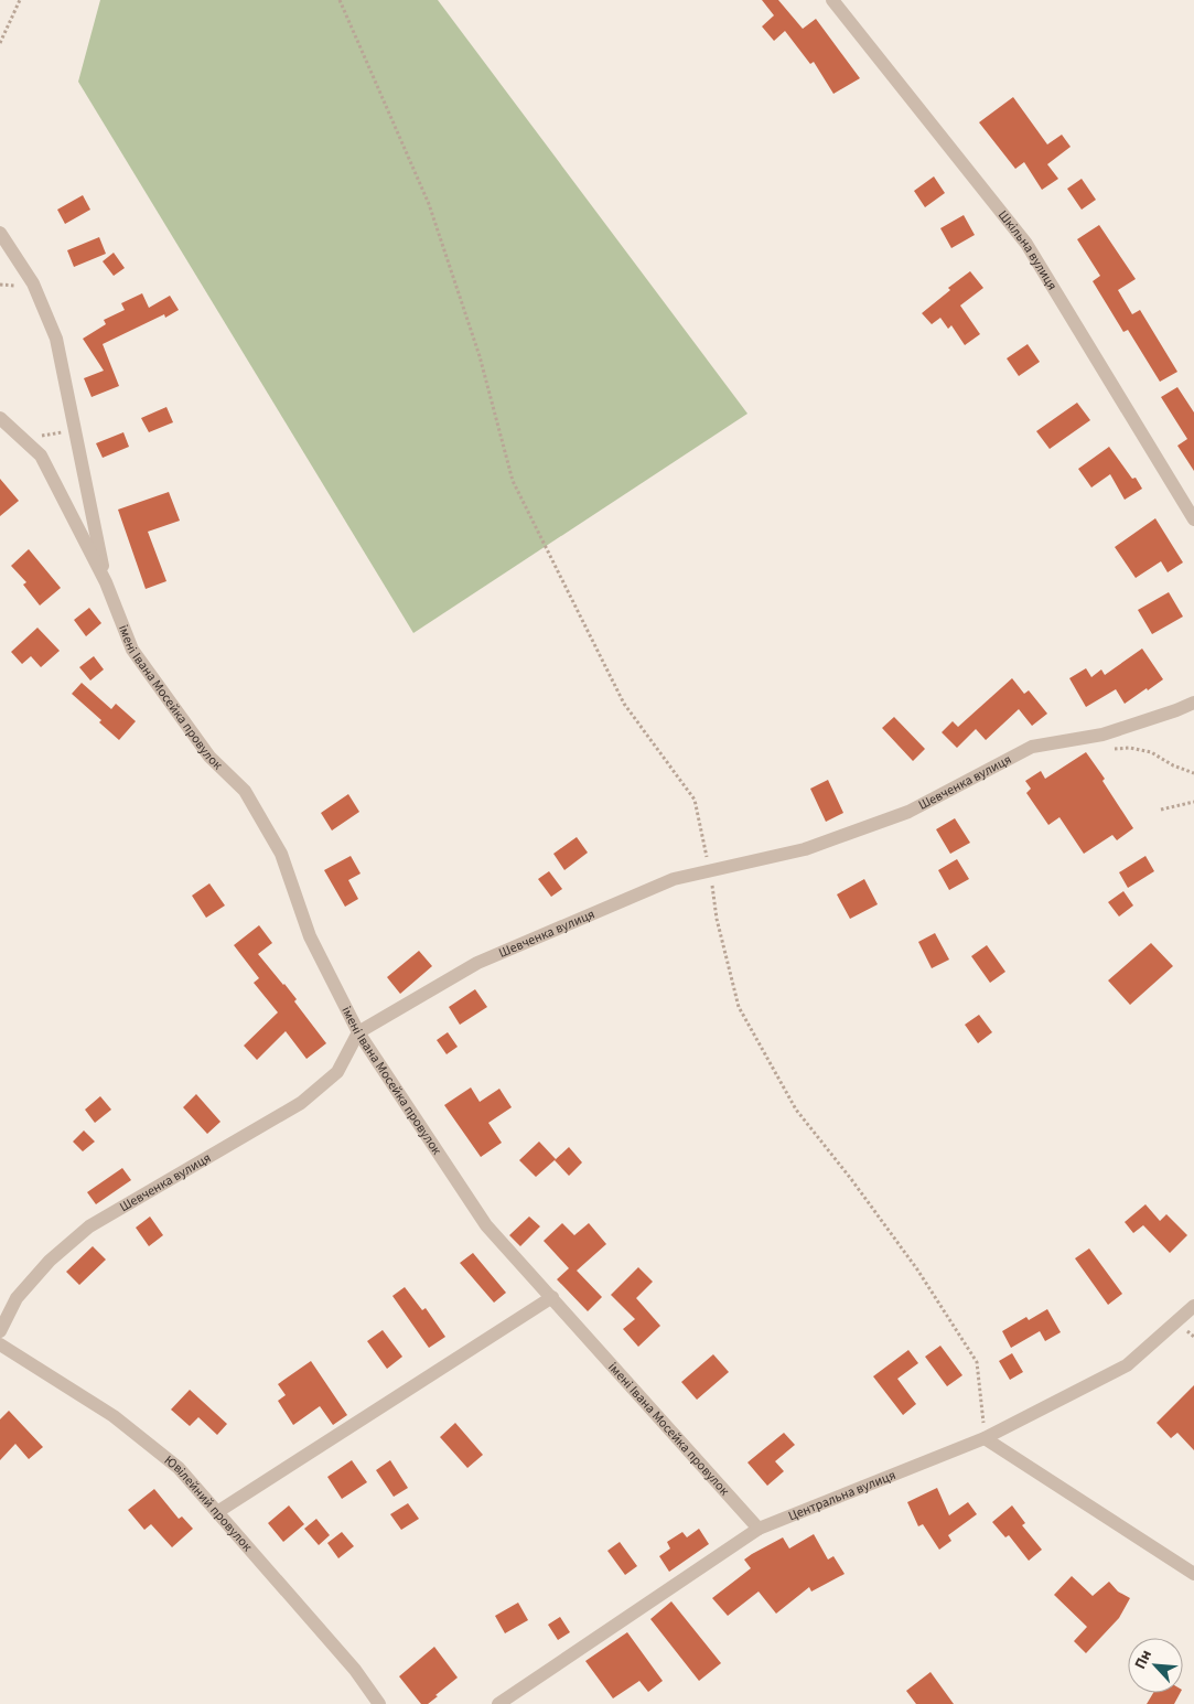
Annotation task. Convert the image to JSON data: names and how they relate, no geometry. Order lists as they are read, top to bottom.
{
  "streets": {
    "street": [
      "Шкільна вулиця",
      "імені Івана Мосейка провулок",
      "Шевченка вулиця",
      "Центральна вулиця",
      "Ювілейний провулок"
    ]
  },
  "crossings": [
    ["імені Івана Мосейка провулок", "Шевченка вулиця"],
    ["імені Івана Мосейка провулок", "Центральна вулиця"]
  ],
  "north": "top left"
}
